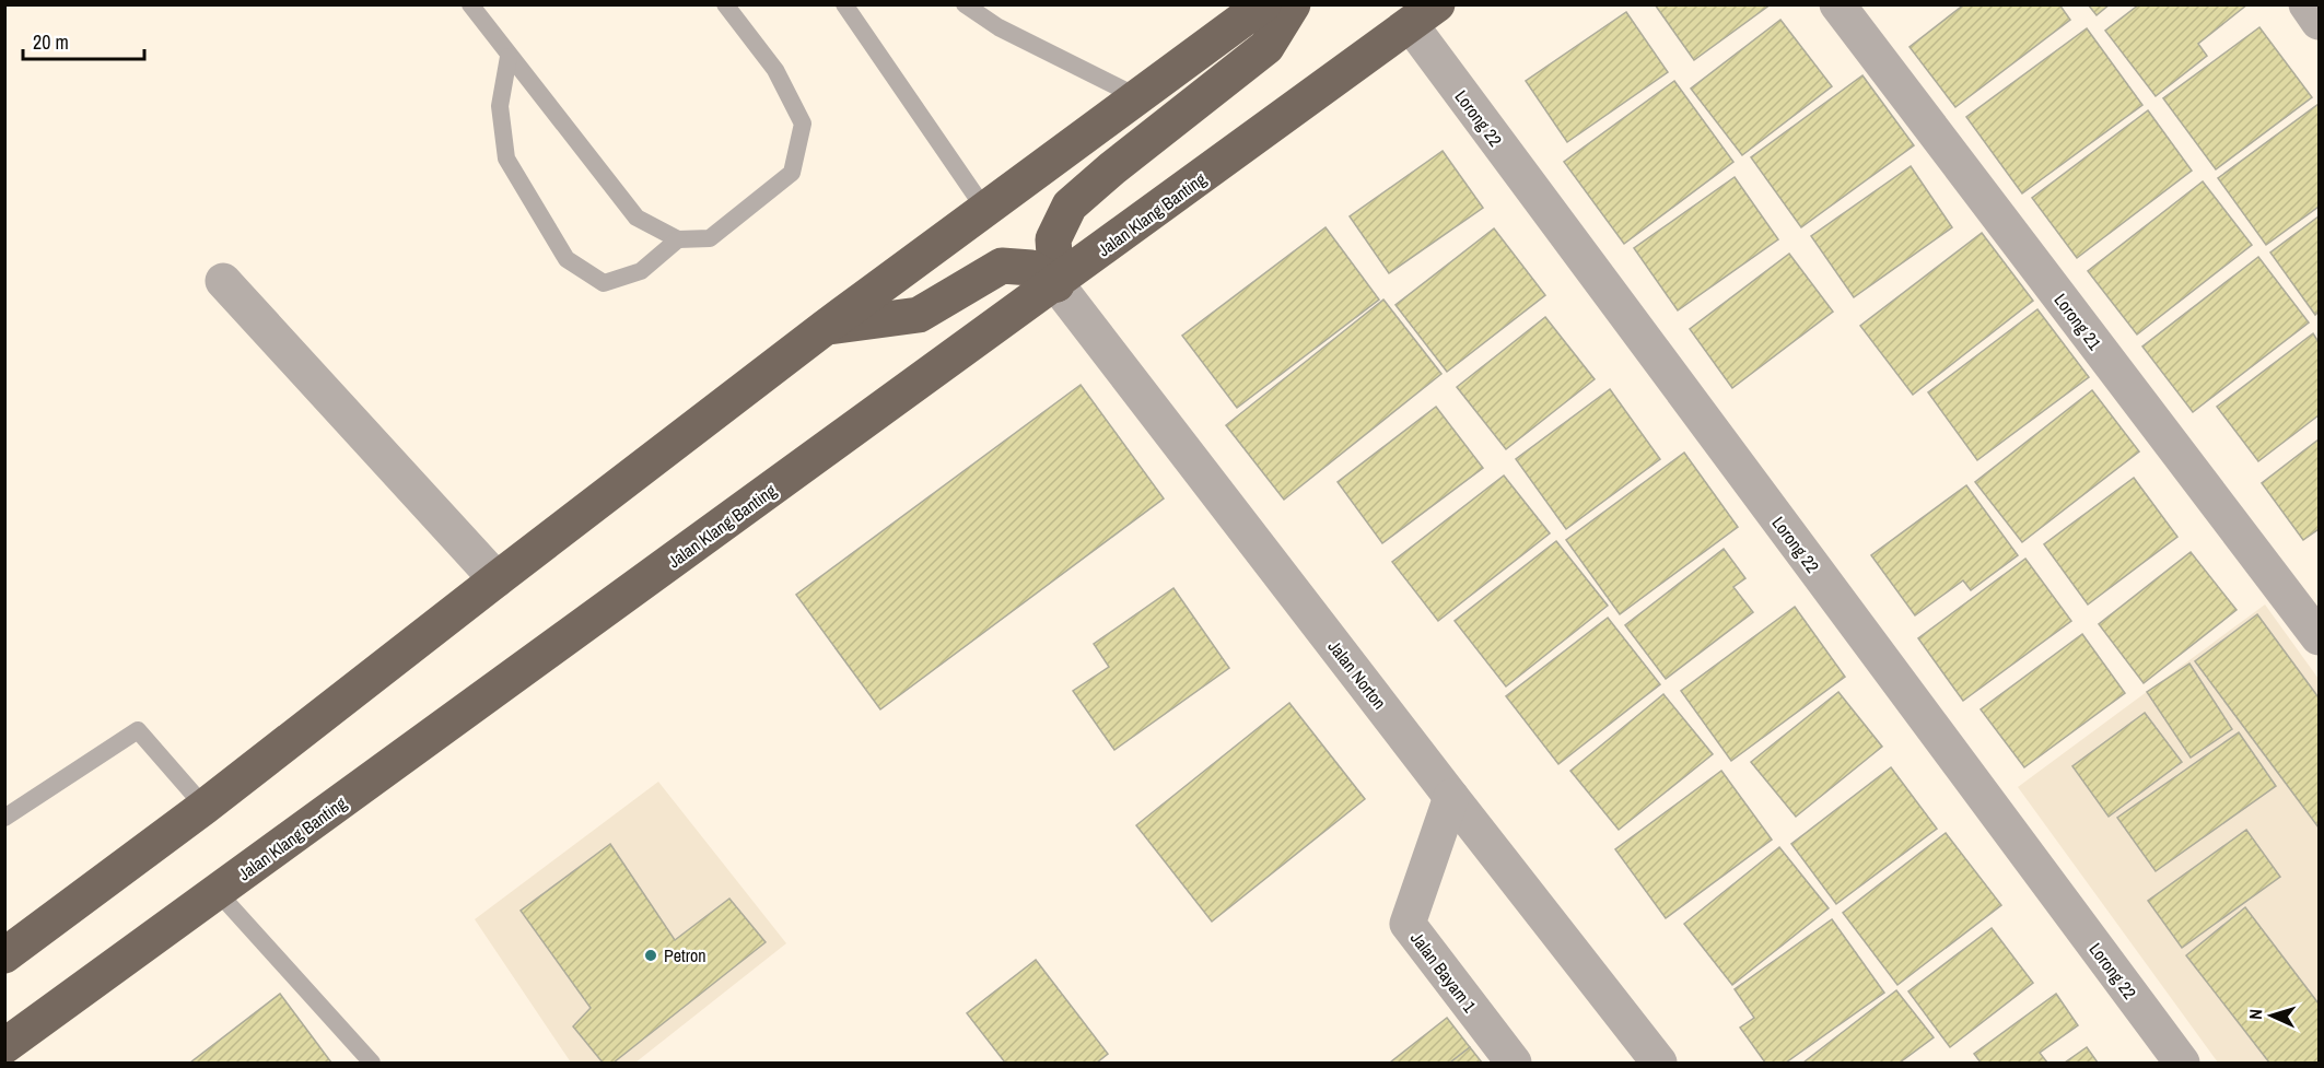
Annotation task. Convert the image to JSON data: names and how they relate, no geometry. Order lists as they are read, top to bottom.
{
  "streets": {
    "highway": ["Jalan Klang Banting"],
    "street": [
      "Lorong 22",
      "Lorong 21",
      "Jalan Norton",
      "Jalan Bayam 1"
    ]
  },
  "crossings": [
    ["Lorong 22", "Jalan Klang Banting"],
    ["Jalan Klang Banting", "Jalan Norton"],
    ["Jalan Norton", "Jalan Bayam 1"]
  ],
  "places": ["Petron"],
  "scale_bar": "20 m",
  "north": "left"
}
